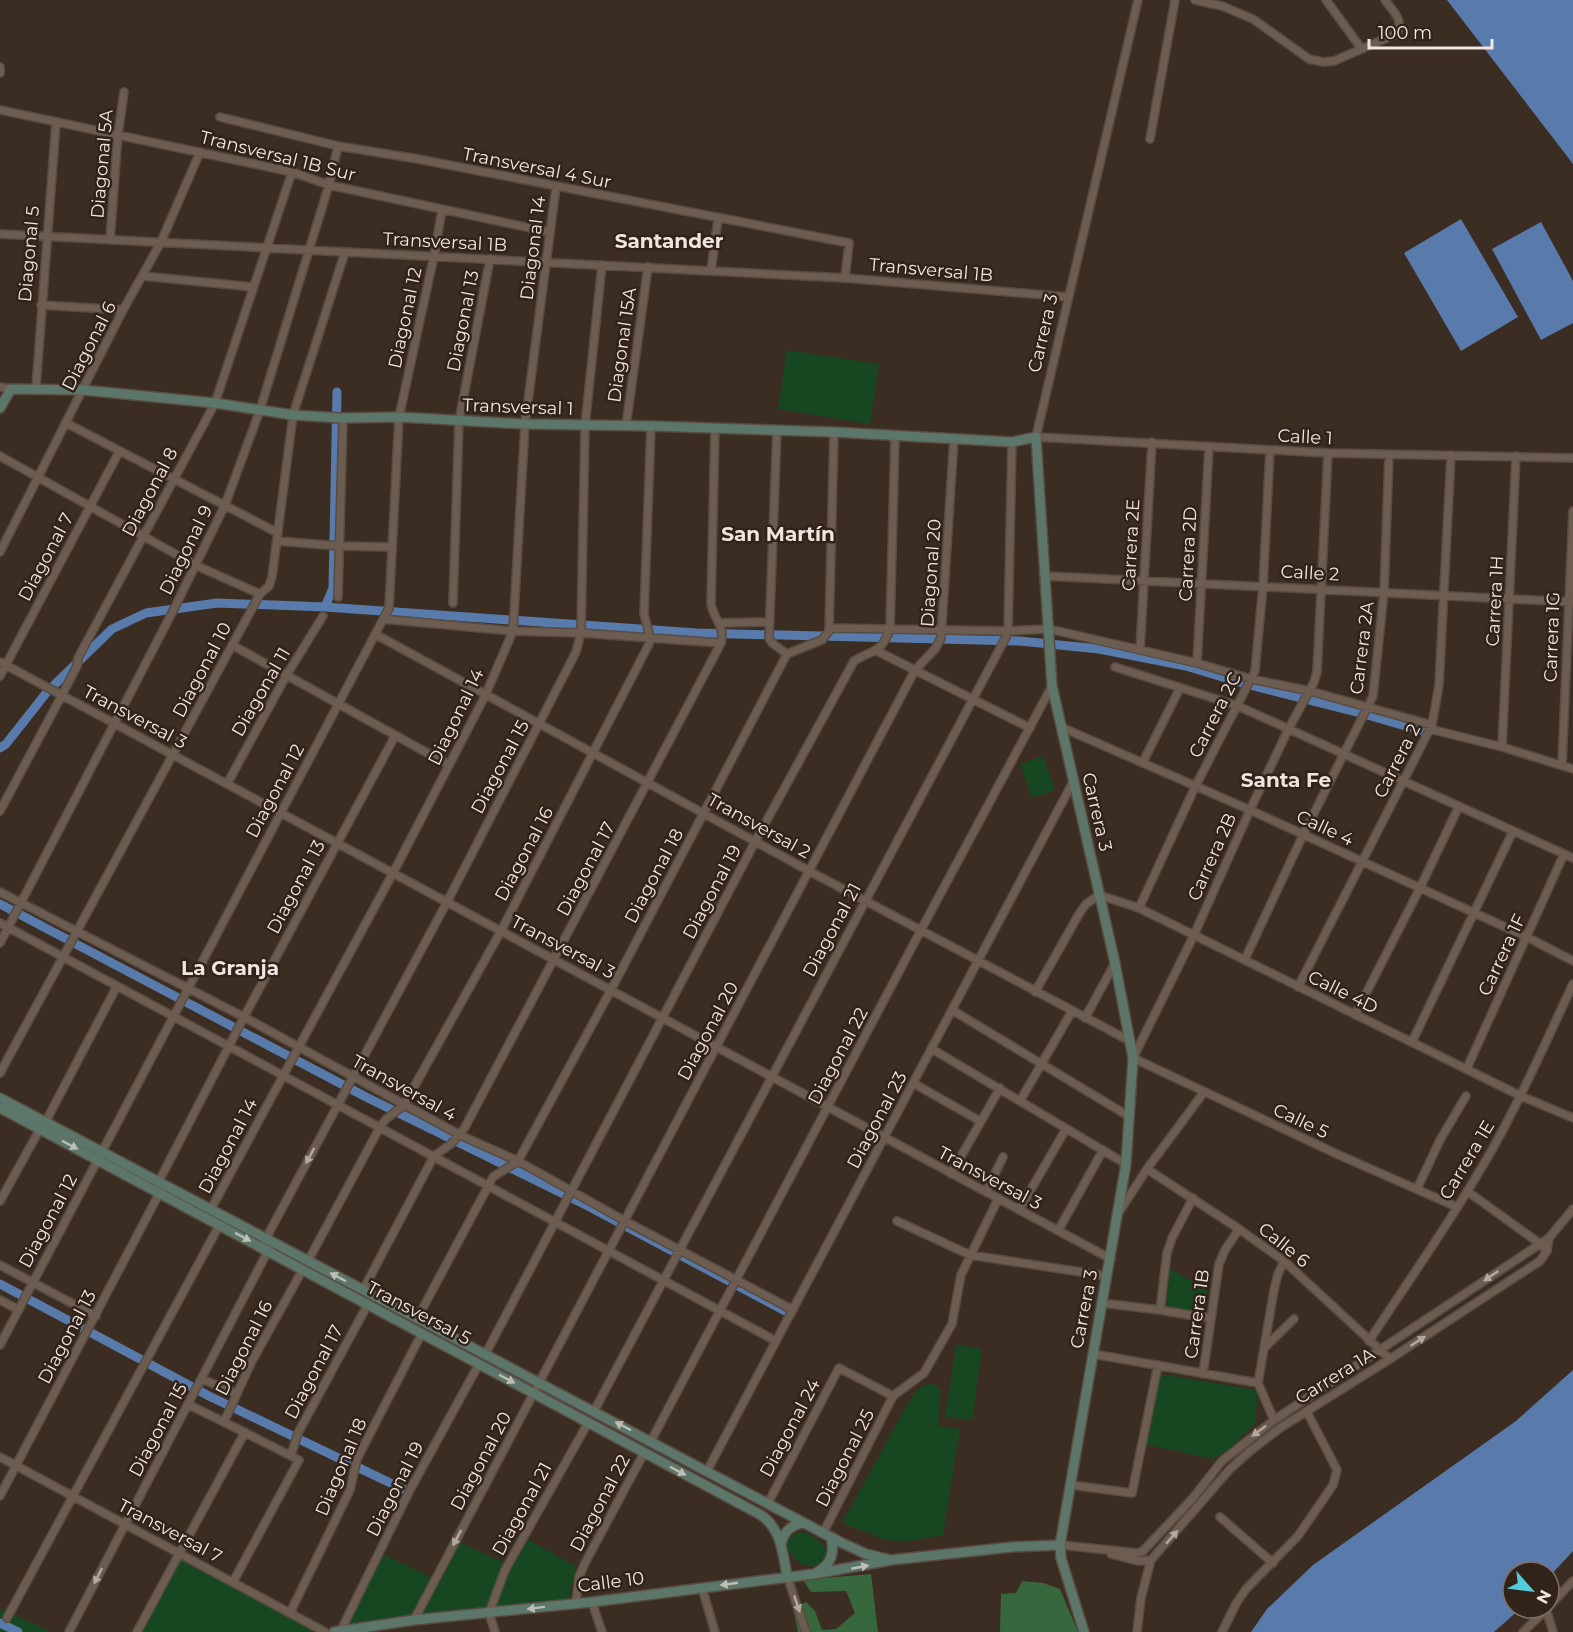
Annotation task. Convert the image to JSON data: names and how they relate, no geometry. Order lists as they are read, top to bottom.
{
  "streets": {
    "street": [
      "Transversal 1B Sur",
      "Diagonal 5A",
      "Transversal 4 Sur",
      "Transversal 1B",
      "Diagonal 14",
      "Diagonal 5",
      "Diagonal 12",
      "Diagonal 13",
      "Carrera 3",
      "Diagonal 15A",
      "Diagonal 6",
      "Transversal 1",
      "Calle 1",
      "Diagonal 8",
      "Carrera 2E",
      "Diagonal 9",
      "Carrera 2D",
      "Diagonal 7",
      "Diagonal 20",
      "Calle 2",
      "Carrera 1H",
      "Carrera 1G",
      "Carrera 2A",
      "Diagonal 10",
      "Diagonal 11",
      "Carrera 2C",
      "Transversal 3",
      "Carrera 2",
      "Diagonal 15",
      "Transversal 2",
      "Calle 4",
      "Diagonal 16",
      "Carrera 2B",
      "Diagonal 17",
      "Diagonal 18",
      "Diagonal 19",
      "Diagonal 21",
      "Carrera 1F",
      "Calle 4D",
      "Diagonal 22",
      "Transversal 4",
      "Diagonal 23",
      "Calle 5",
      "Carrera 1E",
      "Calle 6",
      "Transversal 5",
      "Carrera 1B",
      "Carrera 1A",
      "Diagonal 24",
      "Diagonal 25",
      "Transversal 7",
      "Calle 10"
    ]
  },
  "crossings": [
    ["Transversal 1B Sur", "Diagonal 5A"],
    ["Transversal 1B Sur", "Diagonal 14"],
    ["Transversal 1B Sur", "Diagonal 5"],
    ["Transversal 1B Sur", "Diagonal 12"],
    ["Transversal 1B Sur", "Diagonal 6"],
    ["Transversal 1B Sur", "Diagonal 8"],
    ["Transversal 1B Sur", "Diagonal 9"],
    ["Diagonal 5A", "Transversal 1B"],
    ["Transversal 4 Sur", "Transversal 1B"],
    ["Transversal 4 Sur", "Diagonal 14"],
    ["Transversal 4 Sur", "Diagonal 9"],
    ["Transversal 1B", "Diagonal 14"],
    ["Transversal 1B", "Diagonal 5"],
    ["Transversal 1B", "Diagonal 12"],
    ["Transversal 1B", "Diagonal 13"],
    ["Transversal 1B", "Carrera 3"],
    ["Transversal 1B", "Diagonal 15A"],
    ["Transversal 1B", "Diagonal 6"],
    ["Transversal 1B", "Diagonal 8"],
    ["Transversal 1B", "Diagonal 9"],
    ["Transversal 1B", "Diagonal 10"],
    ["Transversal 1B", "Diagonal 15"],
    ["Diagonal 14", "Transversal 1"],
    ["Diagonal 14", "Transversal 3"],
    ["Diagonal 14", "Transversal 2"],
    ["Diagonal 14", "Transversal 4"],
    ["Diagonal 14", "Transversal 5"],
    ["Diagonal 5", "Transversal 1"],
    ["Diagonal 12", "Transversal 1"],
    ["Diagonal 12", "Transversal 3"],
    ["Diagonal 12", "Transversal 2"],
    ["Diagonal 12", "Transversal 4"],
    ["Diagonal 12", "Transversal 5"],
    ["Diagonal 13", "Transversal 1"],
    ["Diagonal 13", "Transversal 3"],
    ["Diagonal 13", "Transversal 4"],
    ["Diagonal 13", "Transversal 5"],
    ["Diagonal 13", "Transversal 7"],
    ["Carrera 3", "Transversal 1"],
    ["Carrera 3", "Calle 1"],
    ["Carrera 3", "Calle 2"],
    ["Carrera 3", "Transversal 3"],
    ["Carrera 3", "Transversal 2"],
    ["Carrera 3", "Calle 4"],
    ["Carrera 3", "Carrera 2B"],
    ["Carrera 3", "Calle 4D"],
    ["Carrera 3", "Diagonal 22"],
    ["Carrera 3", "Diagonal 23"],
    ["Carrera 3", "Calle 5"],
    ["Carrera 3", "Calle 10"],
    ["Diagonal 15A", "Transversal 1"],
    ["Diagonal 6", "Transversal 1"],
    ["Transversal 1", "Calle 1"],
    ["Transversal 1", "Diagonal 8"],
    ["Transversal 1", "Diagonal 9"],
    ["Transversal 1", "Diagonal 20"],
    ["Transversal 1", "Diagonal 10"],
    ["Transversal 1", "Diagonal 15"],
    ["Transversal 1", "Diagonal 17"],
    ["Transversal 1", "Diagonal 19"],
    ["Calle 1", "Carrera 2E"],
    ["Calle 1", "Carrera 2D"],
    ["Calle 1", "Carrera 1H"],
    ["Calle 1", "Carrera 2A"],
    ["Calle 1", "Carrera 2C"],
    ["Calle 1", "Carrera 2"],
    ["Calle 1", "Carrera 2B"],
    ["Diagonal 8", "Transversal 3"],
    ["Carrera 2E", "Calle 2"],
    ["Diagonal 9", "Transversal 3"],
    ["Diagonal 9", "Transversal 4"],
    ["Carrera 2D", "Calle 2"],
    ["Diagonal 7", "Transversal 3"],
    ["Diagonal 20", "Transversal 3"],
    ["Diagonal 20", "Transversal 2"],
    ["Diagonal 20", "Transversal 4"],
    ["Diagonal 20", "Transversal 5"],
    ["Diagonal 20", "Calle 10"],
    ["Calle 2", "Carrera 1H"],
    ["Calle 2", "Carrera 1G"],
    ["Calle 2", "Carrera 2A"],
    ["Calle 2", "Carrera 2C"],
    ["Calle 2", "Carrera 2"],
    ["Calle 2", "Carrera 2B"],
    ["Carrera 2A", "Calle 4"],
    ["Carrera 2A", "Calle 4D"],
    ["Diagonal 10", "Transversal 3"],
    ["Diagonal 10", "Transversal 4"],
    ["Diagonal 11", "Transversal 3"],
    ["Carrera 2C", "Calle 4"],
    ["Carrera 2C", "Calle 4D"],
    ["Transversal 3", "Diagonal 15"],
    ["Transversal 3", "Diagonal 16"],
    ["Transversal 3", "Diagonal 17"],
    ["Transversal 3", "Diagonal 18"],
    ["Transversal 3", "Diagonal 19"],
    ["Transversal 3", "Diagonal 21"],
    ["Transversal 3", "Diagonal 22"],
    ["Transversal 3", "Diagonal 23"],
    ["Carrera 2", "Calle 4"],
    ["Carrera 2", "Calle 4D"],
    ["Diagonal 15", "Transversal 2"],
    ["Diagonal 15", "Transversal 4"],
    ["Diagonal 15", "Transversal 5"],
    ["Diagonal 15", "Transversal 7"],
    ["Transversal 2", "Diagonal 16"],
    ["Transversal 2", "Diagonal 17"],
    ["Transversal 2", "Diagonal 18"],
    ["Transversal 2", "Diagonal 19"],
    ["Transversal 2", "Diagonal 21"],
    ["Transversal 2", "Diagonal 22"],
    ["Transversal 2", "Diagonal 23"],
    ["Calle 4", "Carrera 2B"],
    ["Calle 4", "Carrera 1F"],
    ["Diagonal 16", "Diagonal 17"],
    ["Diagonal 16", "Transversal 4"],
    ["Diagonal 16", "Transversal 5"],
    ["Diagonal 16", "Transversal 7"],
    ["Carrera 2B", "Calle 4D"],
    ["Carrera 2B", "Calle 5"],
    ["Diagonal 17", "Transversal 4"],
    ["Diagonal 17", "Transversal 5"],
    ["Diagonal 18", "Transversal 4"],
    ["Diagonal 18", "Transversal 5"],
    ["Diagonal 18", "Transversal 7"],
    ["Diagonal 19", "Transversal 4"],
    ["Diagonal 19", "Transversal 5"],
    ["Diagonal 19", "Calle 10"],
    ["Diagonal 21", "Transversal 4"],
    ["Diagonal 21", "Transversal 5"],
    ["Diagonal 21", "Calle 10"],
    ["Carrera 1F", "Calle 4D"],
    ["Calle 4D", "Carrera 1E"],
    ["Diagonal 22", "Transversal 4"],
    ["Diagonal 22", "Transversal 5"],
    ["Diagonal 22", "Calle 10"],
    ["Transversal 4", "Diagonal 23"],
    ["Diagonal 23", "Transversal 5"],
    ["Calle 5", "Carrera 1E"],
    ["Carrera 1E", "Calle 6"],
    ["Calle 6", "Carrera 1B"],
    ["Calle 6", "Carrera 1A"],
    ["Transversal 5", "Diagonal 24"],
    ["Transversal 5", "Diagonal 25"],
    ["Transversal 5", "Calle 10"],
    ["Carrera 1A", "Calle 10"],
    ["Diagonal 24", "Diagonal 25"],
    ["Diagonal 25", "Calle 10"]
  ],
  "districts": [
    "Santander",
    "San Martín",
    "Santa Fe",
    "La Granja"
  ],
  "scale_bar": "100 m",
  "north": "bottom right"
}
